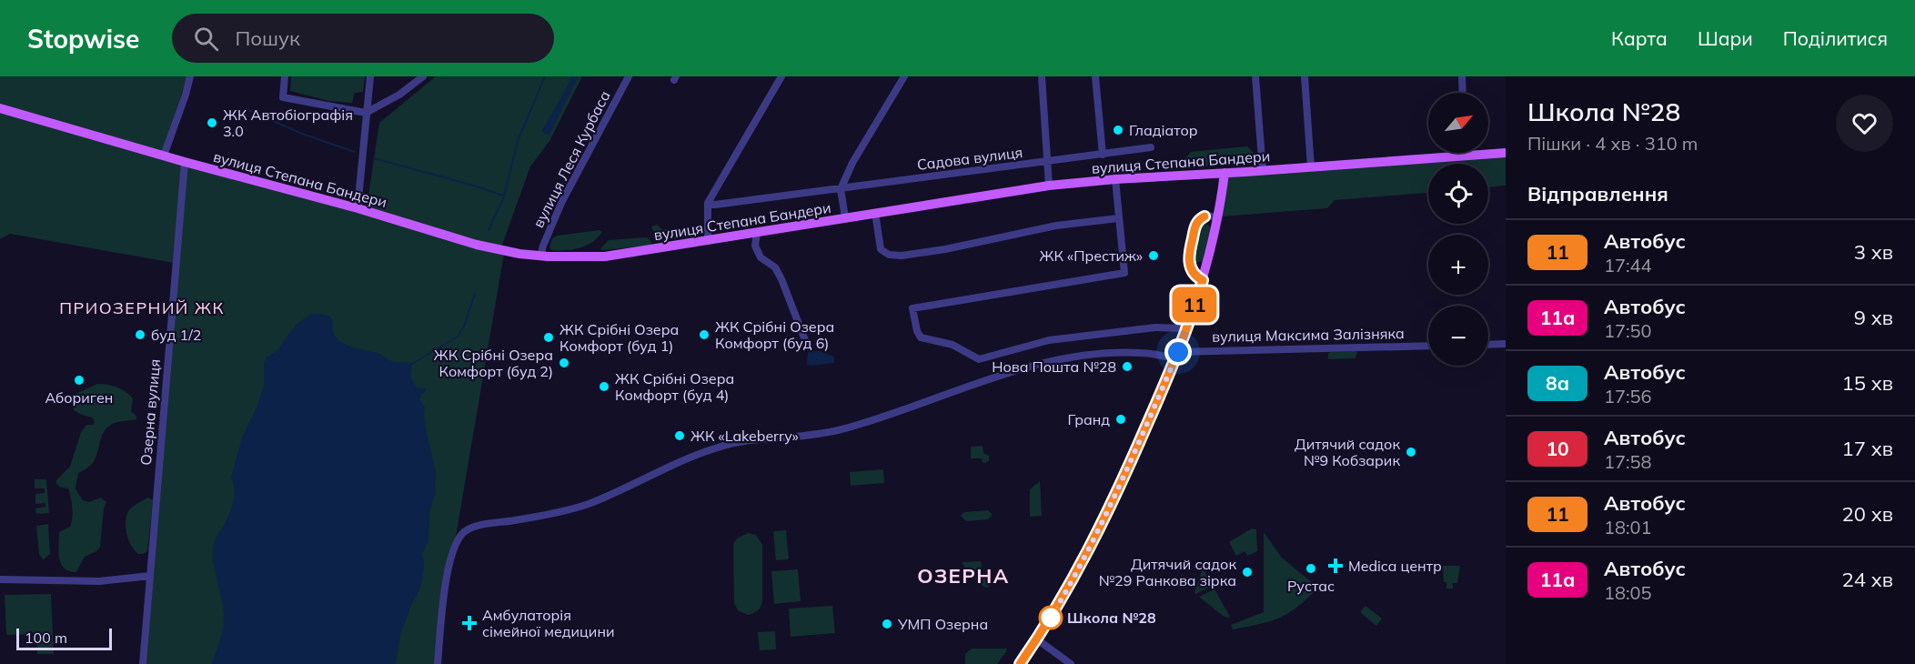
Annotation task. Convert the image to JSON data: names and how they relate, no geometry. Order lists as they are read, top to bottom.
{
  "streets": {
    "main road": ["вулиця Степана Бандери"],
    "street": [
      "Садова вулиця",
      "вулиця Леся Курбаса",
      "вулиця Максима Залізняка",
      "Озерна вулиця"
    ]
  },
  "crossings": [
    ["вулиця Леся Курбаса", "вулиця Степана Бандери"],
    ["вулиця Степана Бандери", "Озерна вулиця"]
  ],
  "districts": ["ПРИОЗЕРНИЙ ЖК", "ОЗЕРНА"],
  "places": {
    "other": [
      "ЖК Автобіографія 3.0",
      "Гладіатор",
      "ЖК «Престиж»",
      "буд 1/2",
      "ЖК Срібні Озера Комфорт (буд 6)",
      "ЖК Срібні Озера Комфорт (буд 1)",
      "ЖК Срібні Озера Комфорт (буд 2)",
      "Нова Пошта №28",
      "Абориген",
      "ЖК Срібні Озера Комфорт (буд 4)",
      "Гранд",
      "ЖК «Lakeberry»",
      "Дитячий садок №9 Кобзарик",
      "Рустас",
      "Дитячий садок №29 Ранкова зірка",
      "Школа №28",
      "УМП Озерна"
    ],
    "health": ["Medica центр", "Амбулаторія сімейної медицини"]
  },
  "lines": ["bus line 11"],
  "scale_bar": "100 m",
  "north": "top right",
  "page": {
    "header": "Stopwise",
    "search": "Пошук",
    "nav": ["Карта", "Шари", "Поділитися"],
    "on_map": "11",
    "heading": [
      ["Школа №28", "Пішки · 4 хв · 310 m"],
      "Відправлення"
    ],
    "map_buttons": ["+", "−"],
    "list": [
      {
        "mark": "11",
        "name": "Автобус",
        "note": "17:44",
        "value": "3 хв"
      },
      {
        "mark": "11а",
        "name": "Автобус",
        "note": "17:50",
        "value": "9 хв"
      },
      {
        "mark": "8а",
        "name": "Автобус",
        "note": "17:56",
        "value": "15 хв"
      },
      {
        "mark": "10",
        "name": "Автобус",
        "note": "17:58",
        "value": "17 хв"
      },
      {
        "mark": "11",
        "name": "Автобус",
        "note": "18:01",
        "value": "20 хв"
      },
      {
        "mark": "11а",
        "name": "Автобус",
        "note": "18:05",
        "value": "24 хв"
      }
    ],
    "scale": "100 m"
  }
}
